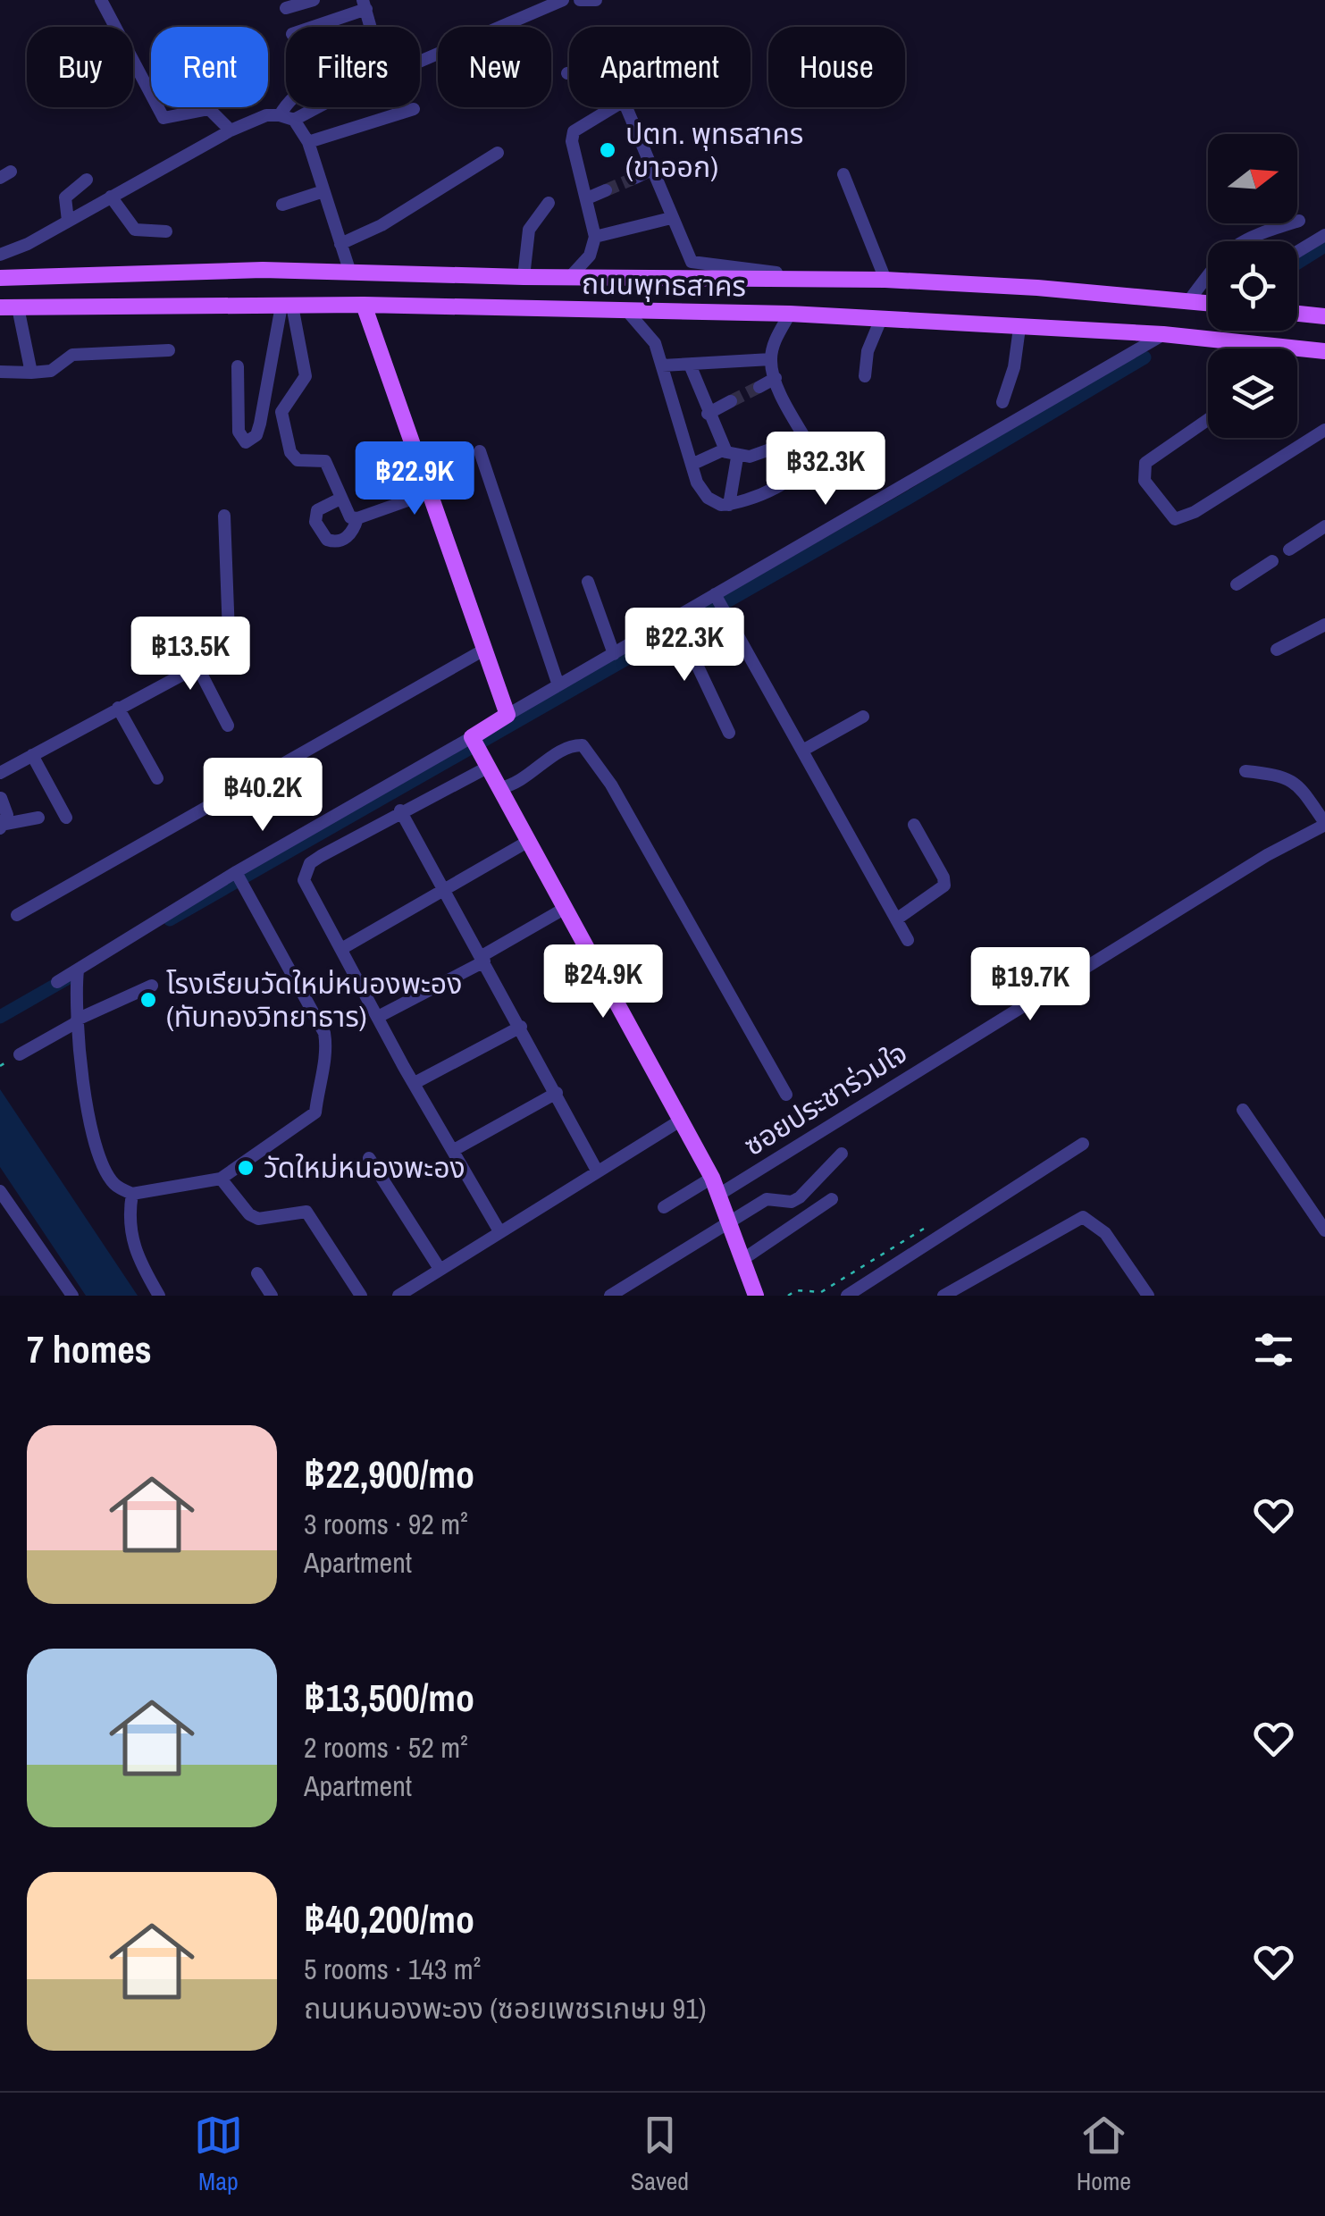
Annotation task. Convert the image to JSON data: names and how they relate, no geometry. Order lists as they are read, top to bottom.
{
  "streets": {
    "main road": ["ถนนพุทธสาคร"],
    "street": ["ซอยประชาร่วมใจ"]
  },
  "places": ["ปตท. พุทธสาคร (ขาออก)", "โรงเรียนวัดใหม่หนองพะอง (ทับทองวิทยาธาร)", "วัดใหม่หนองพะอง"],
  "north": "right",
  "page": {
    "chip": [
      "Buy",
      "Rent",
      "Filters",
      "New",
      "Apartment",
      "House"
    ],
    "price": [
      "฿32.3K",
      "฿22.9K",
      "฿22.3K",
      "฿13.5K",
      "฿40.2K",
      "฿24.9K",
      "฿19.7K"
    ],
    "heading": "7 homes",
    "list": [
      {
        "name": "฿22,900/mo",
        "note": "3 rooms · 92 m² · Apartment"
      },
      {
        "name": "฿13,500/mo",
        "note": "2 rooms · 52 m² · Apartment"
      },
      {
        "name": "฿40,200/mo",
        "note": "5 rooms · 143 m² · ถนนหนองพะอง (ซอยเพชรเกษม 91)"
      }
    ],
    "tabs": ["Map", "Saved", "Home"]
  }
}
